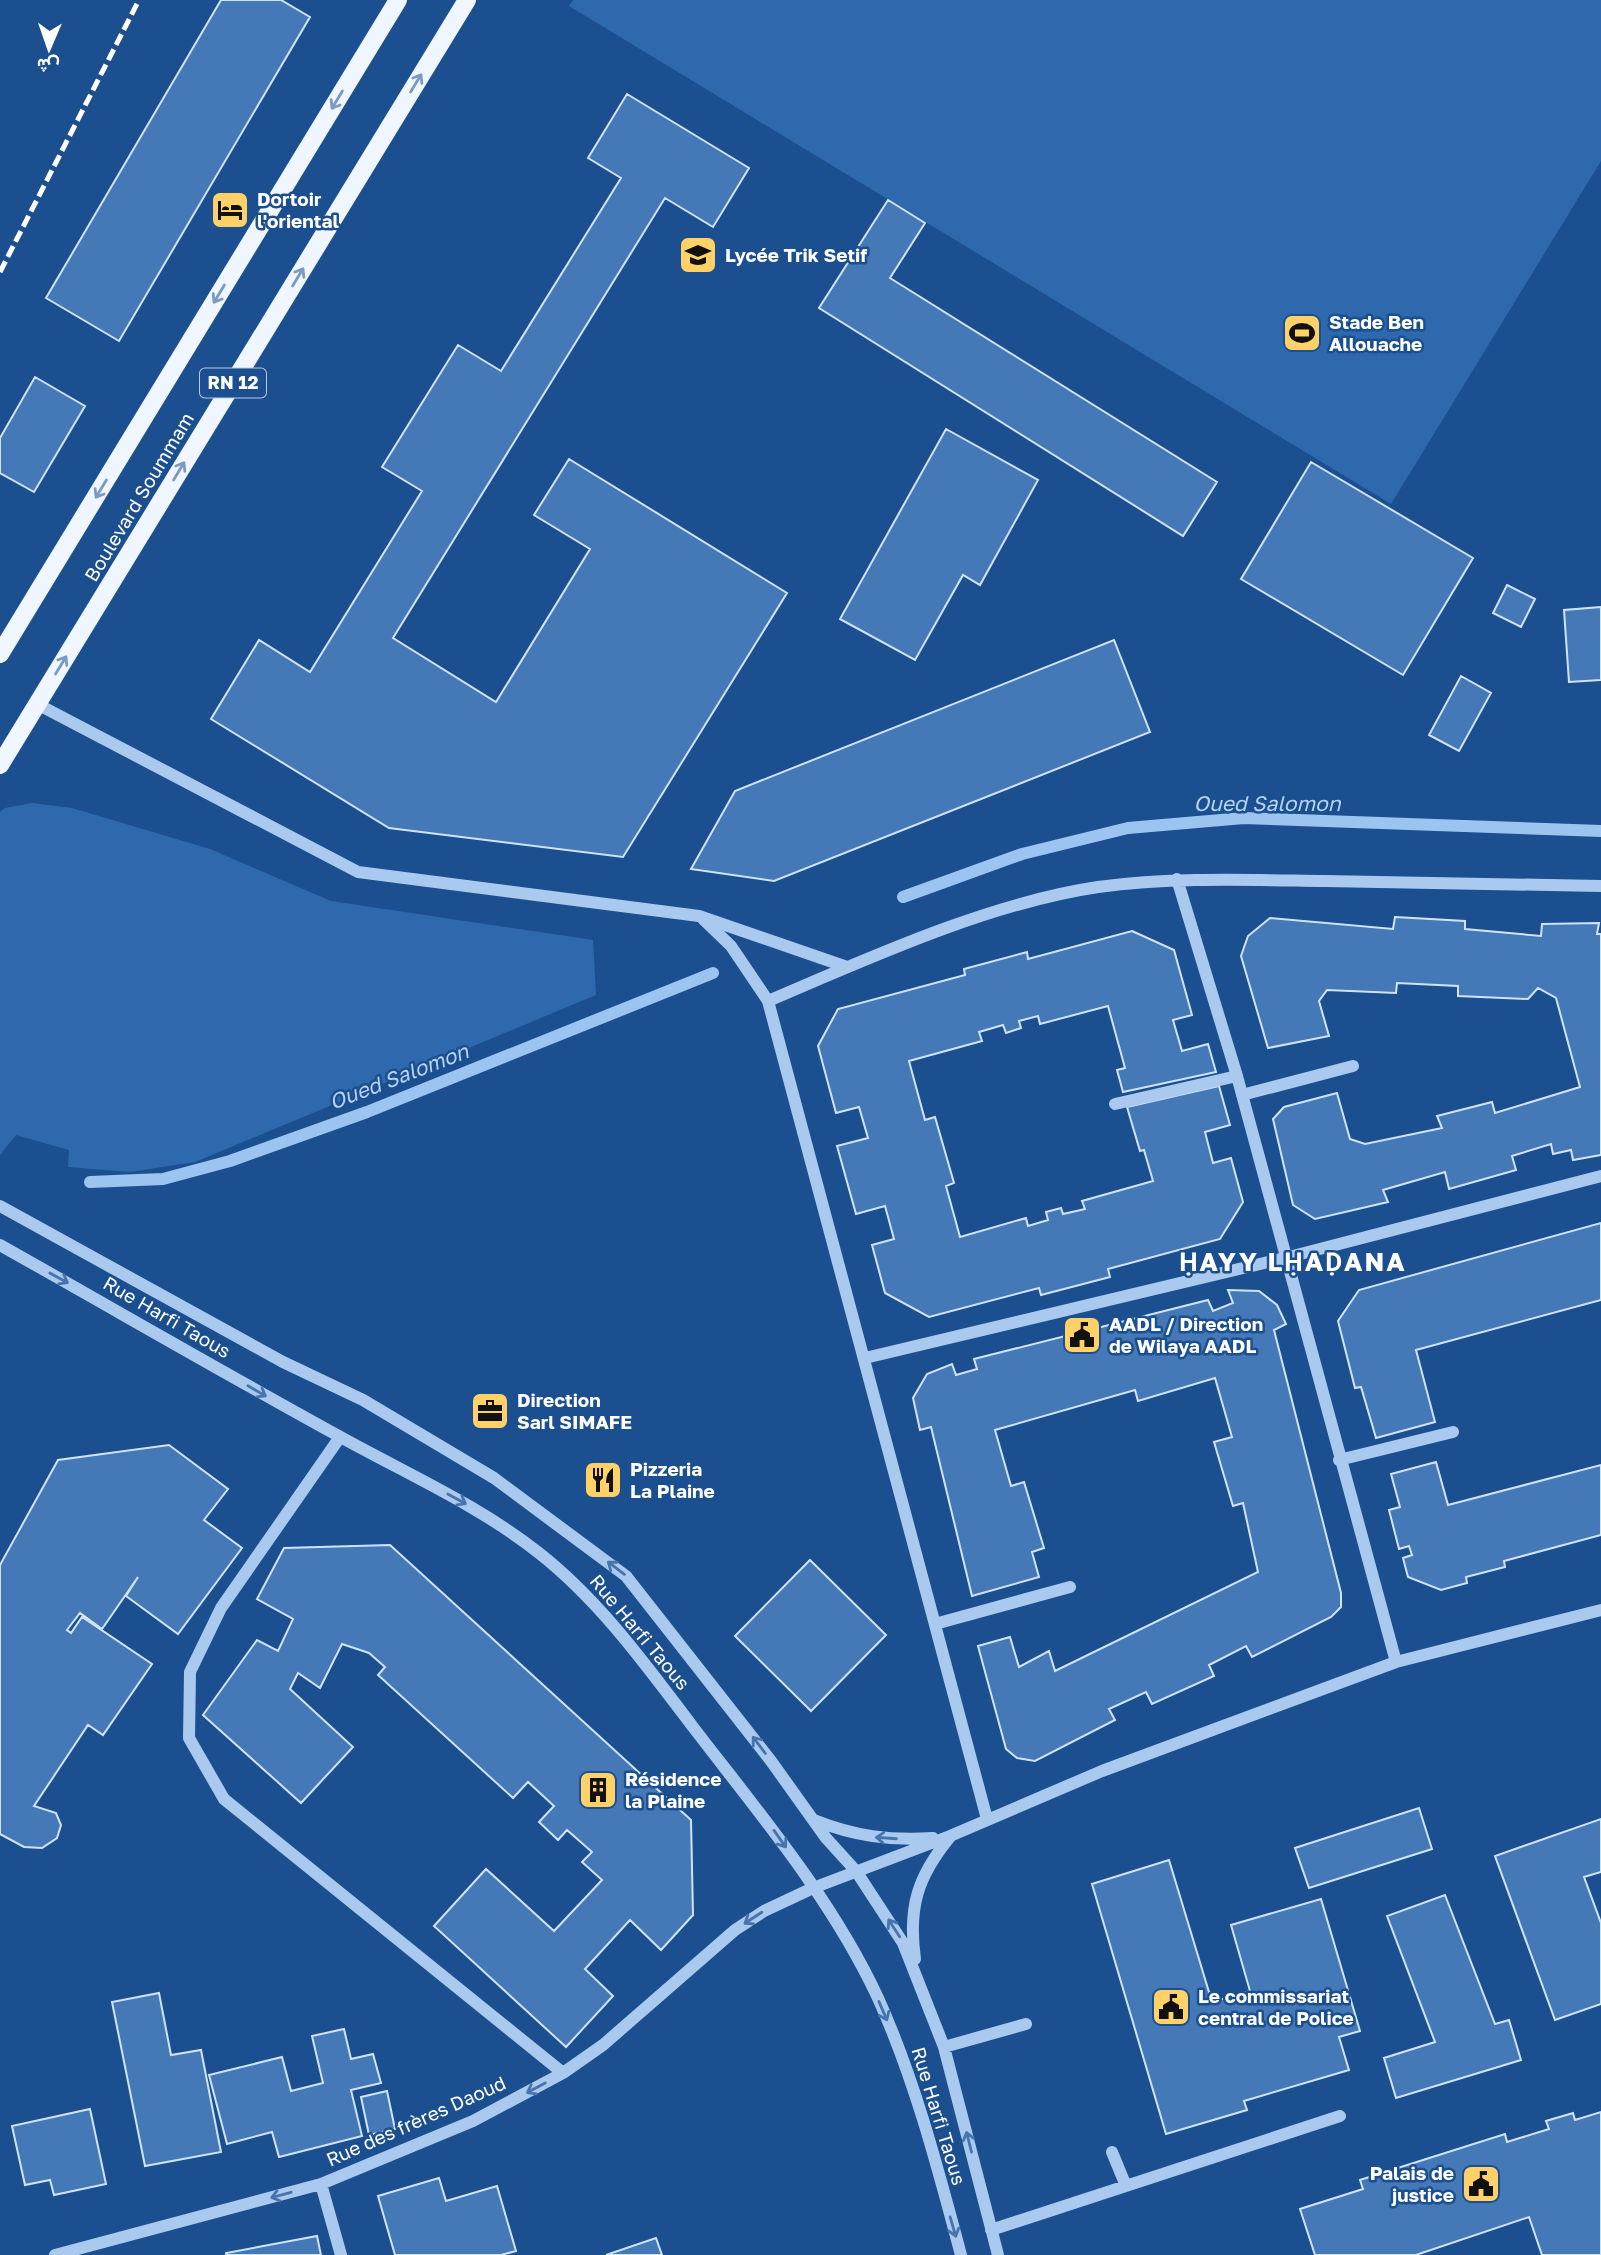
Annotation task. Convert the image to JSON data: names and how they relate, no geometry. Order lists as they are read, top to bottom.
{
  "streets": {
    "main road": ["RN 12", "Boulevard Soummam"],
    "street": ["Rue Harfi Taous", "Rue des frères Daoud"]
  },
  "crossings": [
    ["Rue Harfi Taous", "Rue des frères Daoud"]
  ],
  "one_way": ["Rue des frères Daoud"],
  "districts": ["ḤAYY LḤAḌANA"],
  "water": ["Oued Salomon"],
  "places": {
    "hotel": ["Dortoir l'oriental"],
    "school or university": ["Lycée Trik Setif"],
    "sports": ["Stade Ben Allouache"],
    "public building": ["AADL / Direction de Wilaya AADL", "Le commissariat central de Police", "Palais de justice"],
    "office": ["Direction Sarl SIMAFE"],
    "restaurant": ["Pizzeria La Plaine"],
    "building": ["Résidence la Plaine"]
  },
  "north": "bottom"
}
